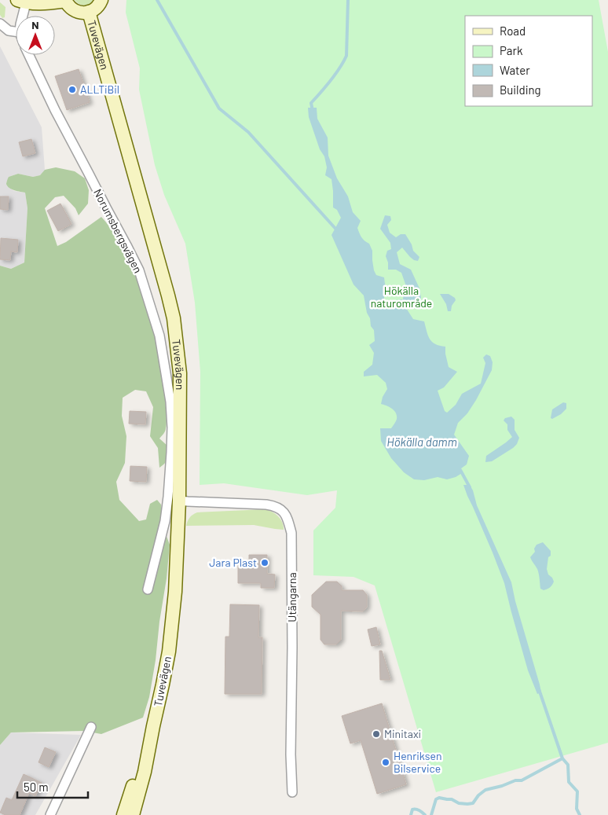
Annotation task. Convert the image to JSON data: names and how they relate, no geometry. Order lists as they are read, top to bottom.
{
  "streets": {
    "main road": ["Tuvevägen"],
    "street": ["Norumsbergsvägen", "Utängarna"]
  },
  "crossings": [
    ["Tuvevägen", "Utängarna"]
  ],
  "water": ["Hökälla damm"],
  "parks": ["Hökälla naturområde"],
  "places": [
    "ALLTiBil",
    "Jara Plast",
    "Minitaxi",
    "Henriksen Bilservice"
  ],
  "legend": [
    "Road",
    "Park",
    "Water",
    "Building"
  ],
  "scale_bar": "50 m",
  "north": "top"
}
